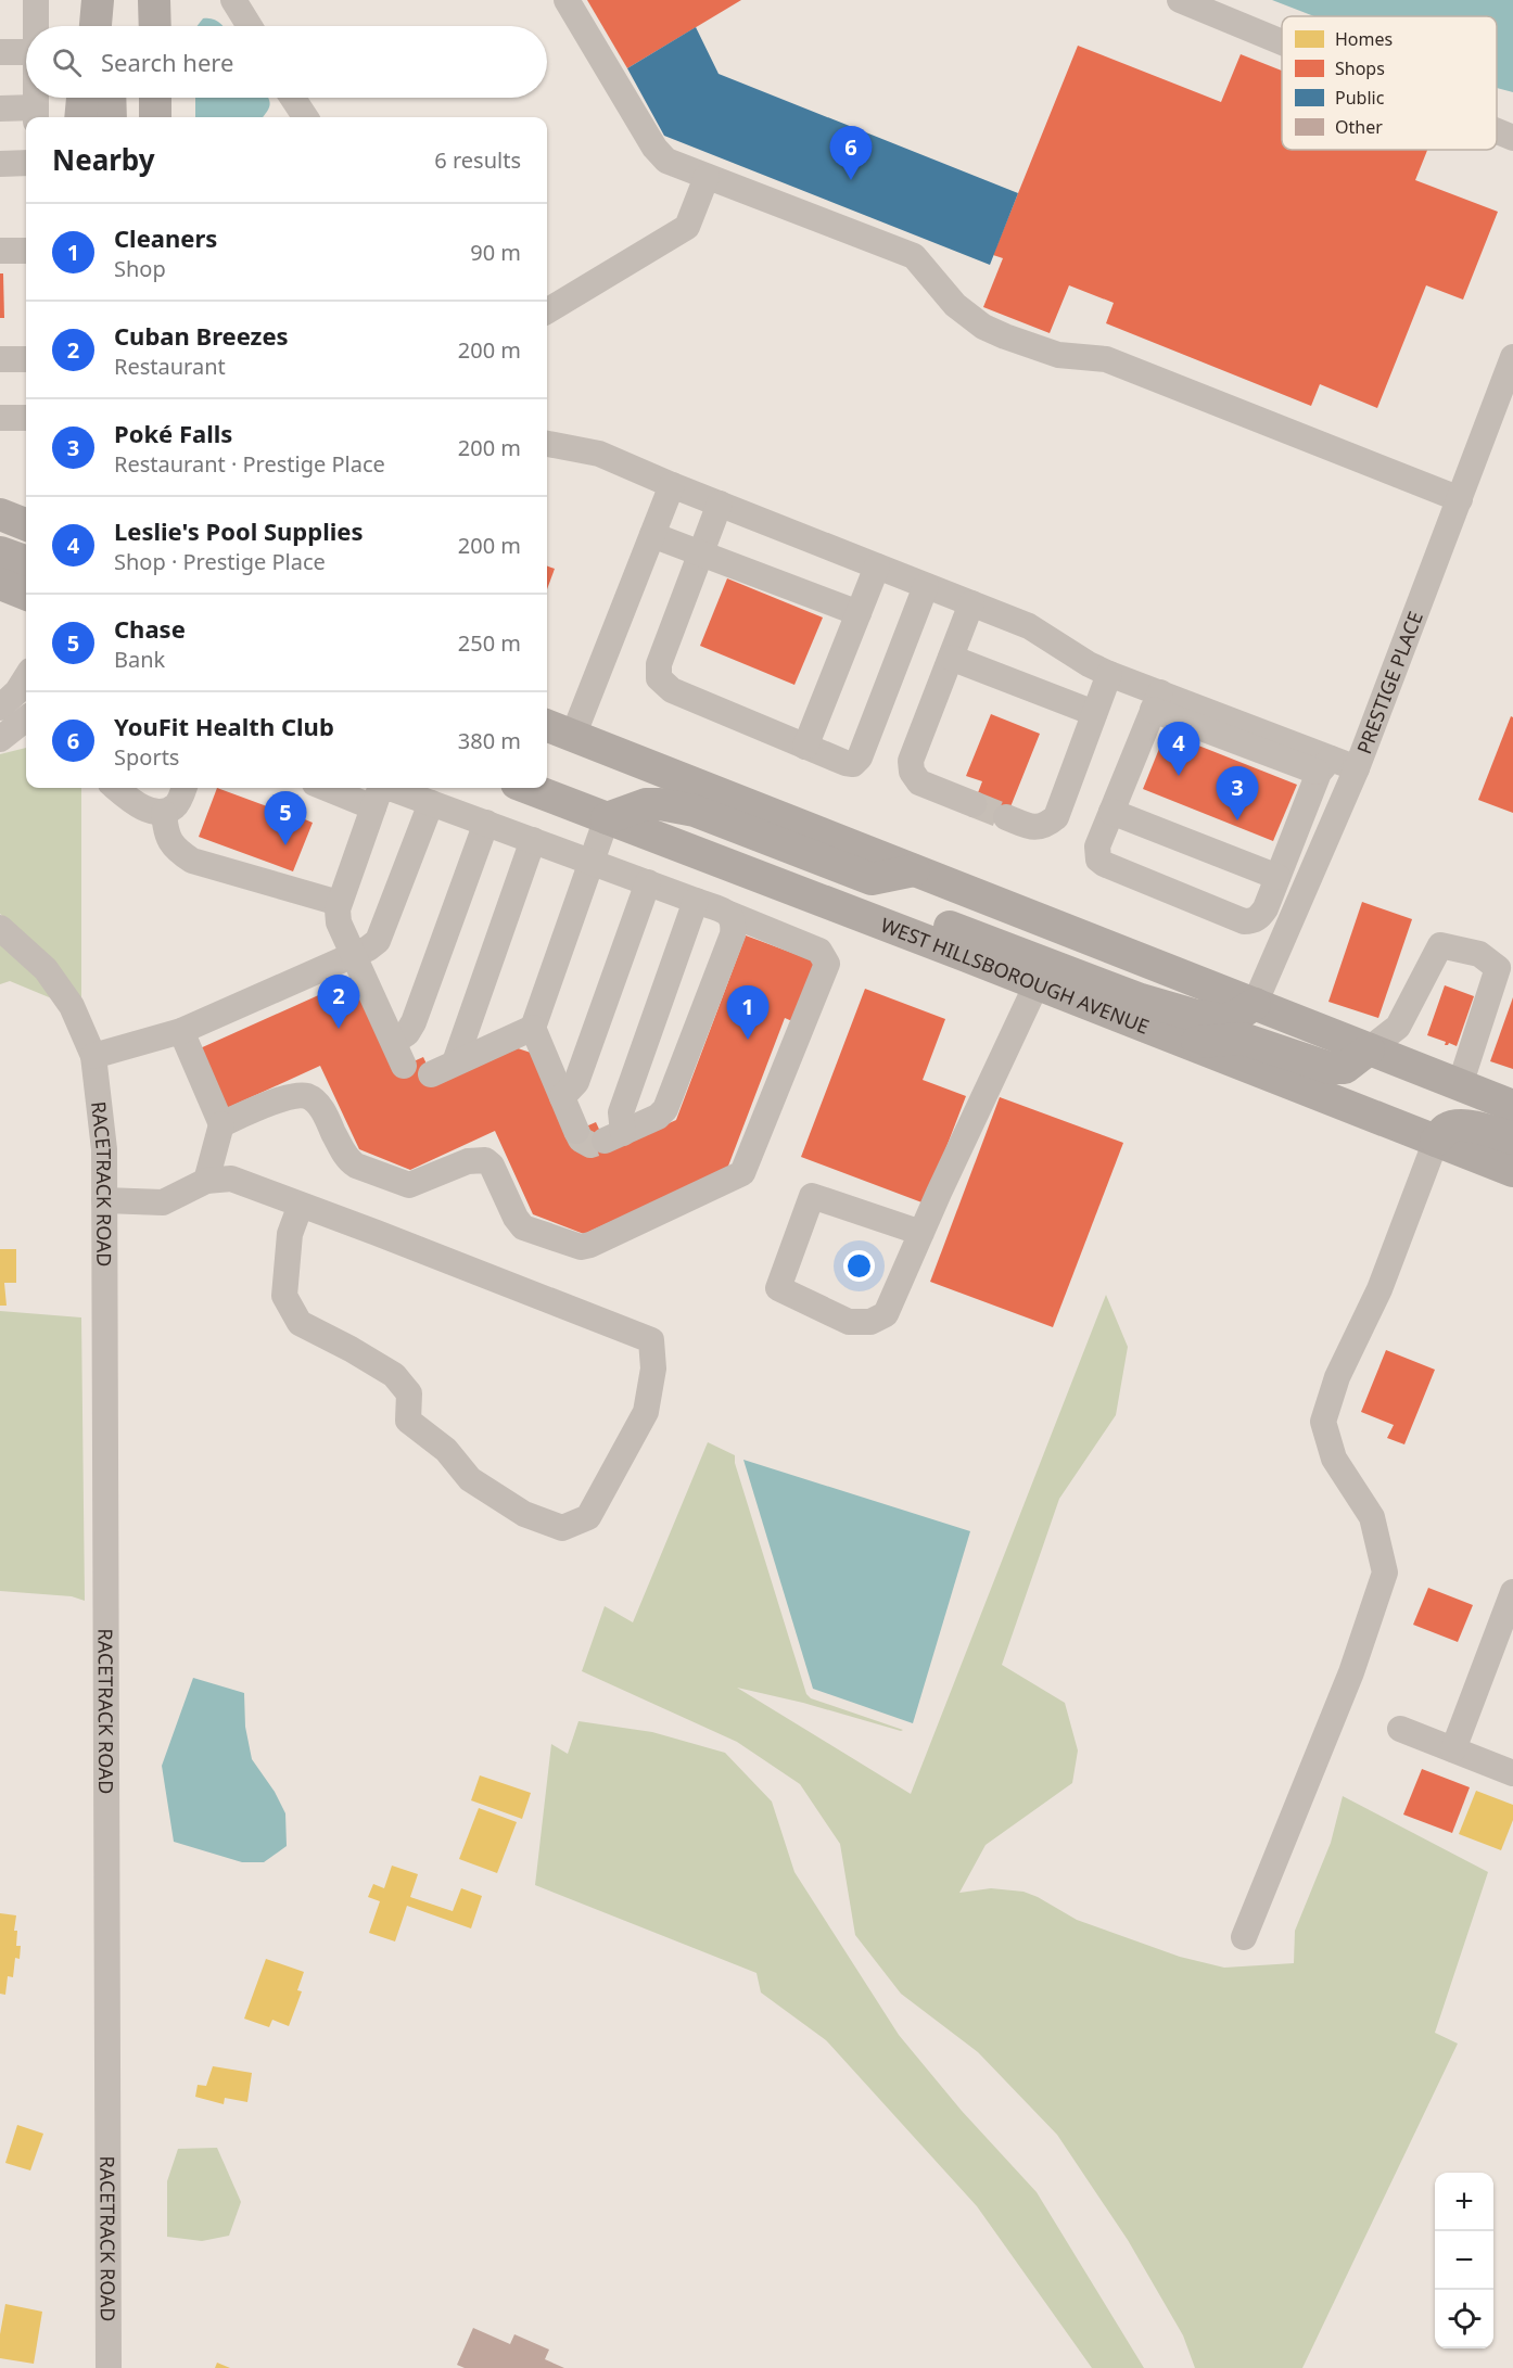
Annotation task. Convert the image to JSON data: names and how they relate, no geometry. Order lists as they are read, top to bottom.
{
  "streets": {
    "main road": ["WEST HILLSBOROUGH AVENUE"],
    "street": ["PRESTIGE PLACE", "RACETRACK ROAD"]
  },
  "legend": [
    "Homes",
    "Shops",
    "Public",
    "Other"
  ],
  "page": {
    "search": "Search here",
    "heading": ["Nearby", "6 results"],
    "pins": [
      "6",
      "4",
      "3",
      "5",
      "2",
      "1"
    ],
    "list": [
      {
        "mark": "1",
        "name": "Cleaners",
        "note": "Shop",
        "value": "90 m"
      },
      {
        "mark": "2",
        "name": "Cuban Breezes",
        "note": "Restaurant",
        "value": "200 m"
      },
      {
        "mark": "3",
        "name": "Poké Falls",
        "note": "Restaurant · Prestige Place",
        "value": "200 m"
      },
      {
        "mark": "4",
        "name": "Leslie's Pool Supplies",
        "note": "Shop · Prestige Place",
        "value": "200 m"
      },
      {
        "mark": "5",
        "name": "Chase",
        "note": "Bank",
        "value": "250 m"
      },
      {
        "mark": "6",
        "name": "YouFit Health Club",
        "note": "Sports",
        "value": "380 m"
      }
    ],
    "map_buttons": ["+", "−"]
  }
}
